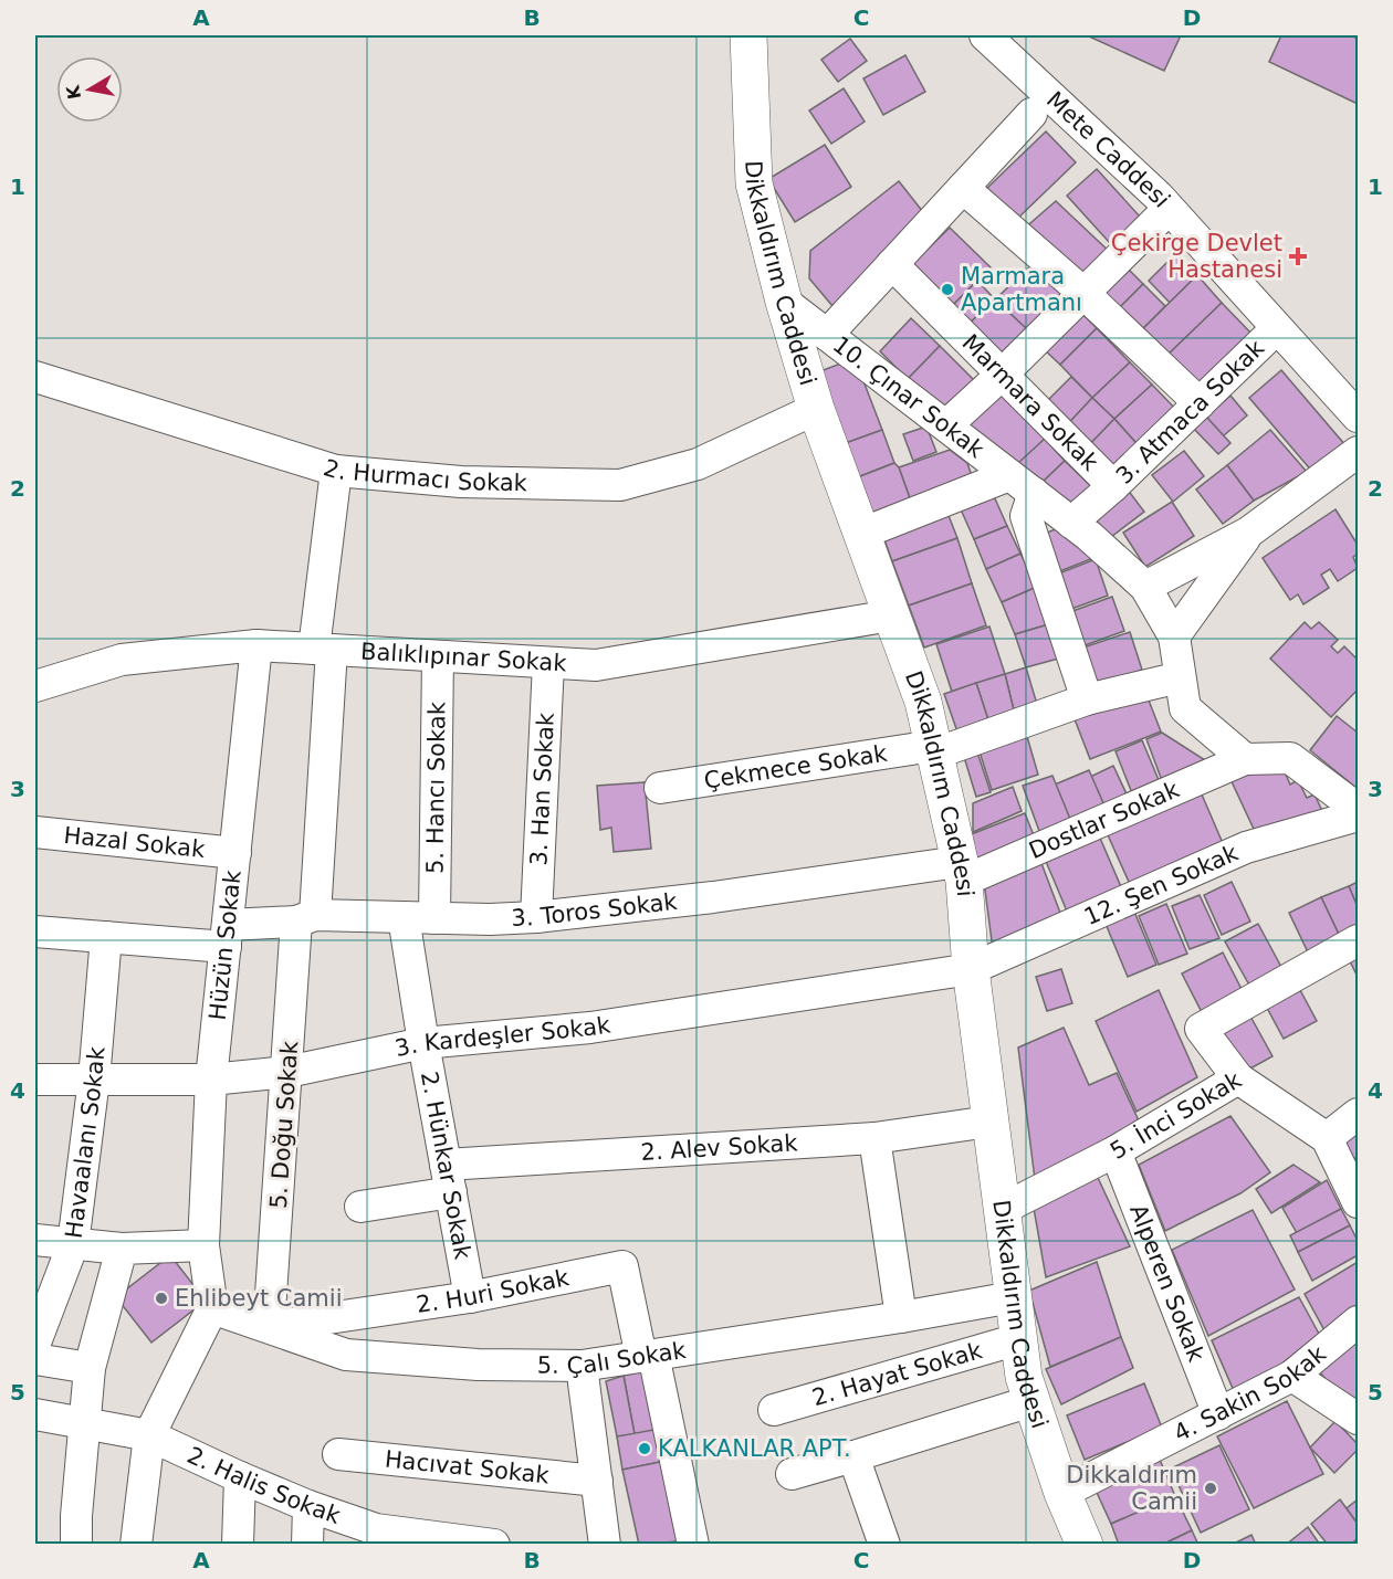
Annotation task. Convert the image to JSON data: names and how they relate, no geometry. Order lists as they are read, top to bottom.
{
  "streets": {
    "main road": ["Dikkaldırım Caddesi"],
    "street": [
      "Mete Caddesi",
      "10. Çınar Sokak",
      "Marmara Sokak",
      "3. Atmaca Sokak",
      "2. Hurmacı Sokak",
      "Balıklıpınar Sokak",
      "Çekmece Sokak",
      "5. Hancı Sokak",
      "3. Han Sokak",
      "Dostlar Sokak",
      "Hazal Sokak",
      "12. Şen Sokak",
      "3. Toros Sokak",
      "Hüzün Sokak",
      "3. Kardeşler Sokak",
      "5. İnci Sokak",
      "5. Doğu Sokak",
      "Havaalanı Sokak",
      "2. Alev Sokak",
      "2. Hünkar Sokak",
      "Alperen Sokak",
      "2. Huri Sokak",
      "5. Çalı Sokak",
      "2. Hayat Sokak",
      "4. Sakin Sokak",
      "Hacıvat Sokak",
      "2. Halis Sokak"
    ]
  },
  "crossings": [
    ["Mete Caddesi", "3. Atmaca Sokak"],
    ["Dikkaldırım Caddesi", "10. Çınar Sokak"],
    ["Dikkaldırım Caddesi", "2. Hurmacı Sokak"],
    ["Dikkaldırım Caddesi", "Balıklıpınar Sokak"],
    ["Dikkaldırım Caddesi", "Çekmece Sokak"],
    ["Dikkaldırım Caddesi", "Dostlar Sokak"],
    ["Dikkaldırım Caddesi", "12. Şen Sokak"],
    ["Dikkaldırım Caddesi", "3. Toros Sokak"],
    ["Dikkaldırım Caddesi", "3. Kardeşler Sokak"],
    ["Dikkaldırım Caddesi", "5. İnci Sokak"],
    ["Dikkaldırım Caddesi", "2. Alev Sokak"],
    ["Dikkaldırım Caddesi", "5. Çalı Sokak"],
    ["Dikkaldırım Caddesi", "2. Hayat Sokak"],
    ["Dikkaldırım Caddesi", "4. Sakin Sokak"],
    ["10. Çınar Sokak", "3. Atmaca Sokak"],
    ["10. Çınar Sokak", "Dostlar Sokak"],
    ["Marmara Sokak", "3. Atmaca Sokak"],
    ["2. Hurmacı Sokak", "5. Doğu Sokak"],
    ["Balıklıpınar Sokak", "5. Hancı Sokak"],
    ["Balıklıpınar Sokak", "3. Han Sokak"],
    ["Balıklıpınar Sokak", "Hüzün Sokak"],
    ["Balıklıpınar Sokak", "5. Doğu Sokak"],
    ["5. Hancı Sokak", "3. Toros Sokak"],
    ["3. Han Sokak", "3. Toros Sokak"],
    ["Dostlar Sokak", "3. Toros Sokak"],
    ["Hazal Sokak", "Hüzün Sokak"],
    ["12. Şen Sokak", "3. Kardeşler Sokak"],
    ["3. Toros Sokak", "Hüzün Sokak"],
    ["3. Toros Sokak", "5. Doğu Sokak"],
    ["3. Toros Sokak", "Havaalanı Sokak"],
    ["3. Toros Sokak", "2. Hünkar Sokak"],
    ["Hüzün Sokak", "3. Kardeşler Sokak"],
    ["Hüzün Sokak", "5. Çalı Sokak"],
    ["3. Kardeşler Sokak", "5. Doğu Sokak"],
    ["3. Kardeşler Sokak", "Havaalanı Sokak"],
    ["3. Kardeşler Sokak", "2. Hünkar Sokak"],
    ["5. İnci Sokak", "Alperen Sokak"],
    ["5. Doğu Sokak", "2. Huri Sokak"],
    ["5. Doğu Sokak", "5. Çalı Sokak"],
    ["2. Alev Sokak", "2. Hünkar Sokak"],
    ["2. Hünkar Sokak", "2. Huri Sokak"],
    ["Alperen Sokak", "4. Sakin Sokak"],
    ["2. Huri Sokak", "5. Çalı Sokak"]
  ],
  "places": {
    "health": ["Çekirge Devlet Hastanesi"],
    "other": [
      "Marmara Apartmanı",
      "Ehlibeyt Camii",
      "KALKANLAR APT.",
      "Dikkaldırım Camii"
    ]
  },
  "north": "left",
  "grid": {
    "columns": [
      "A",
      "B",
      "C",
      "D"
    ],
    "rows": [
      "1",
      "2",
      "3",
      "4",
      "5"
    ]
  }
}
